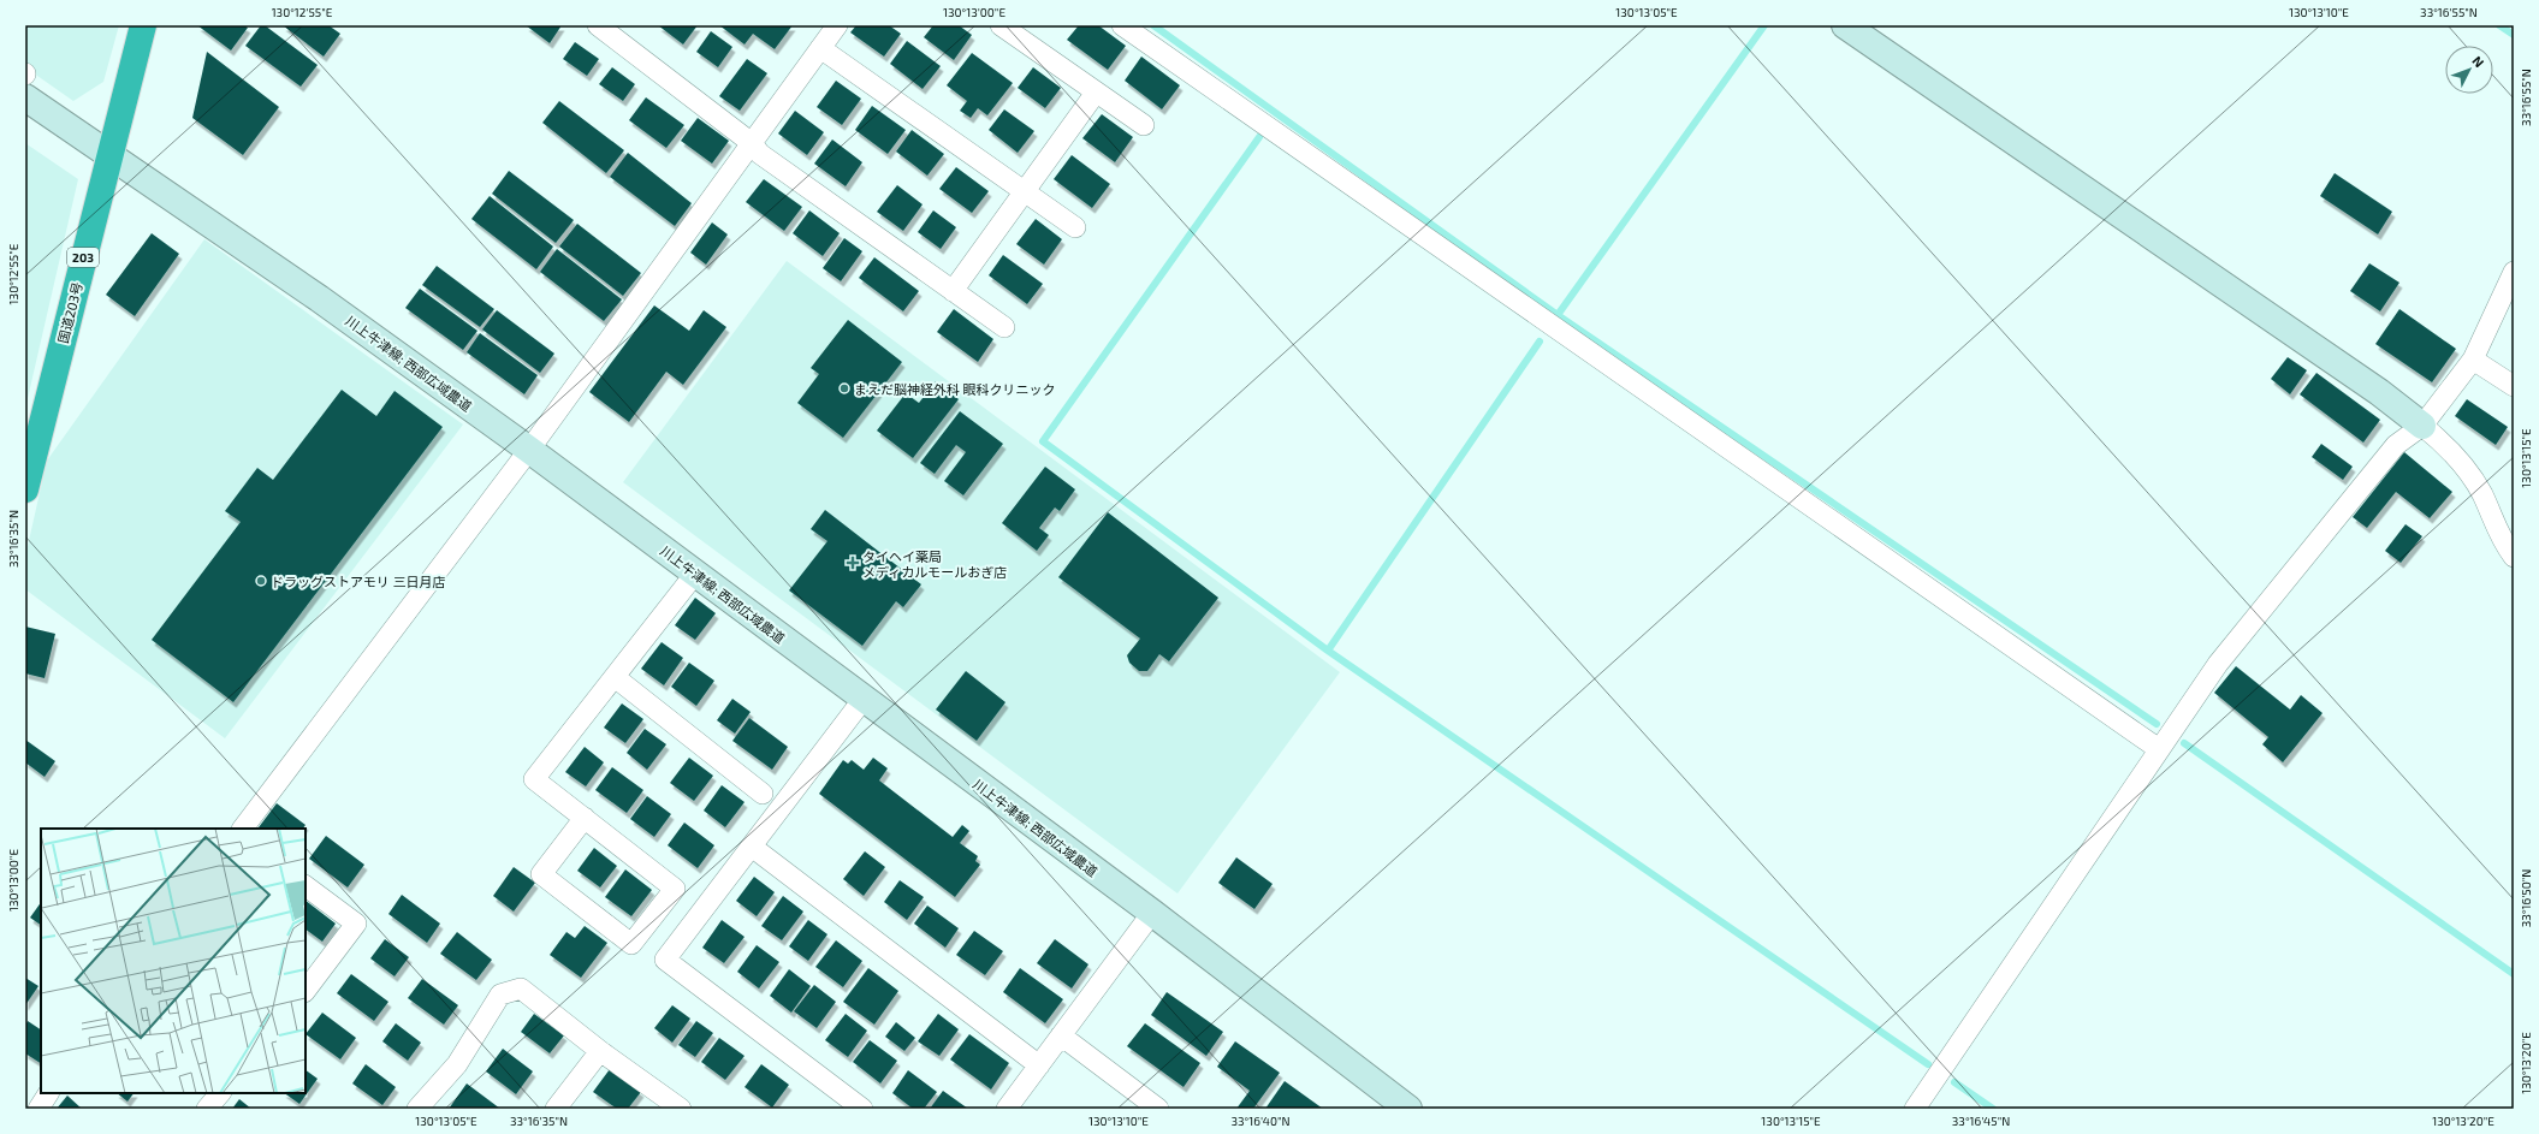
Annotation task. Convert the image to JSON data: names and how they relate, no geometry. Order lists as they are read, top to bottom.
{
  "streets": {
    "highway": ["203", "国道203号"],
    "main road": ["川上牛津線; 西部広域農道"]
  },
  "crossings": [
    ["国道203号", "川上牛津線; 西部広域農道"]
  ],
  "places": {
    "other": ["まえだ脳神経外科 眼科クリニック", "ドラッグストアモリ 三日月店"],
    "health": ["タイヘイ薬局 メディカルモールおぎ店"]
  },
  "north": "top right",
  "coordinates": [
    "130°12'55\"E",
    "130°13'00\"E",
    "130°13'05\"E",
    "130°13'10\"E",
    "33°16'55\"N",
    "130°13'15\"E",
    "33°16'35\"N",
    "33°16'50\"N",
    "130°13'20\"E",
    "33°16'40\"N",
    "33°16'45\"N"
  ]
}
